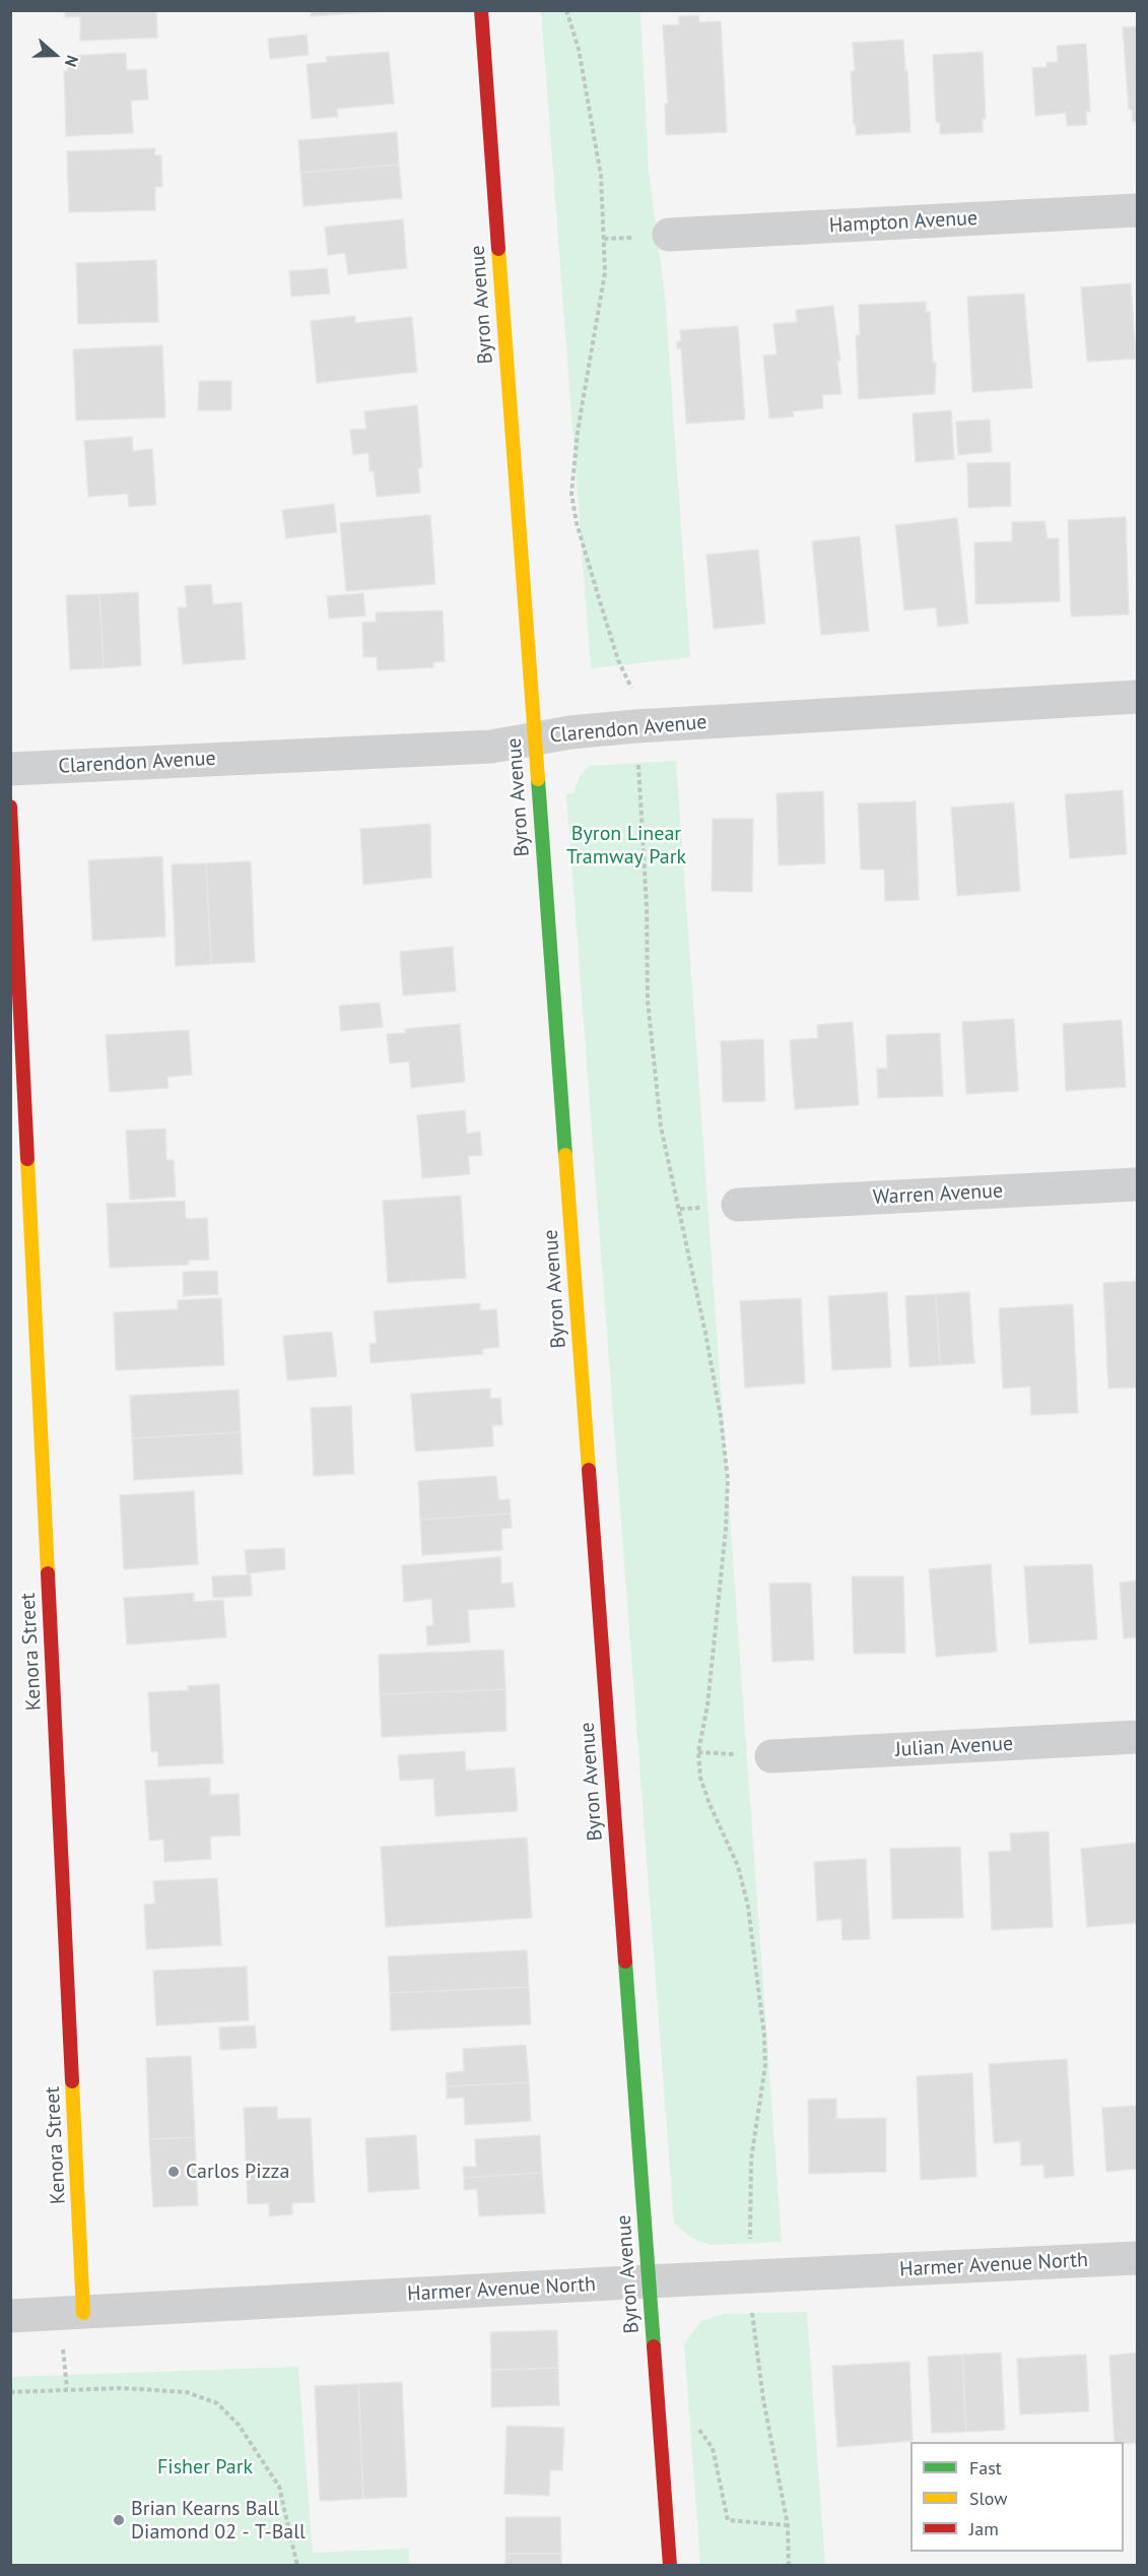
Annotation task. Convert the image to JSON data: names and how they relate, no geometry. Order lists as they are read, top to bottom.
{
  "streets": {
    "street": [
      "Hampton Avenue",
      "Byron Avenue",
      "Clarendon Avenue",
      "Warren Avenue",
      "Kenora Street",
      "Julian Avenue",
      "Harmer Avenue North"
    ]
  },
  "crossings": [
    ["Byron Avenue", "Clarendon Avenue"],
    ["Byron Avenue", "Harmer Avenue North"],
    ["Kenora Street", "Harmer Avenue North"]
  ],
  "parks": ["Byron Linear Tramway Park", "Fisher Park"],
  "places": ["Carlos Pizza", "Brian Kearns Ball Diamond 02 - T-Ball"],
  "legend": ["Fast", "Slow", "Jam"],
  "north": "right"
}
